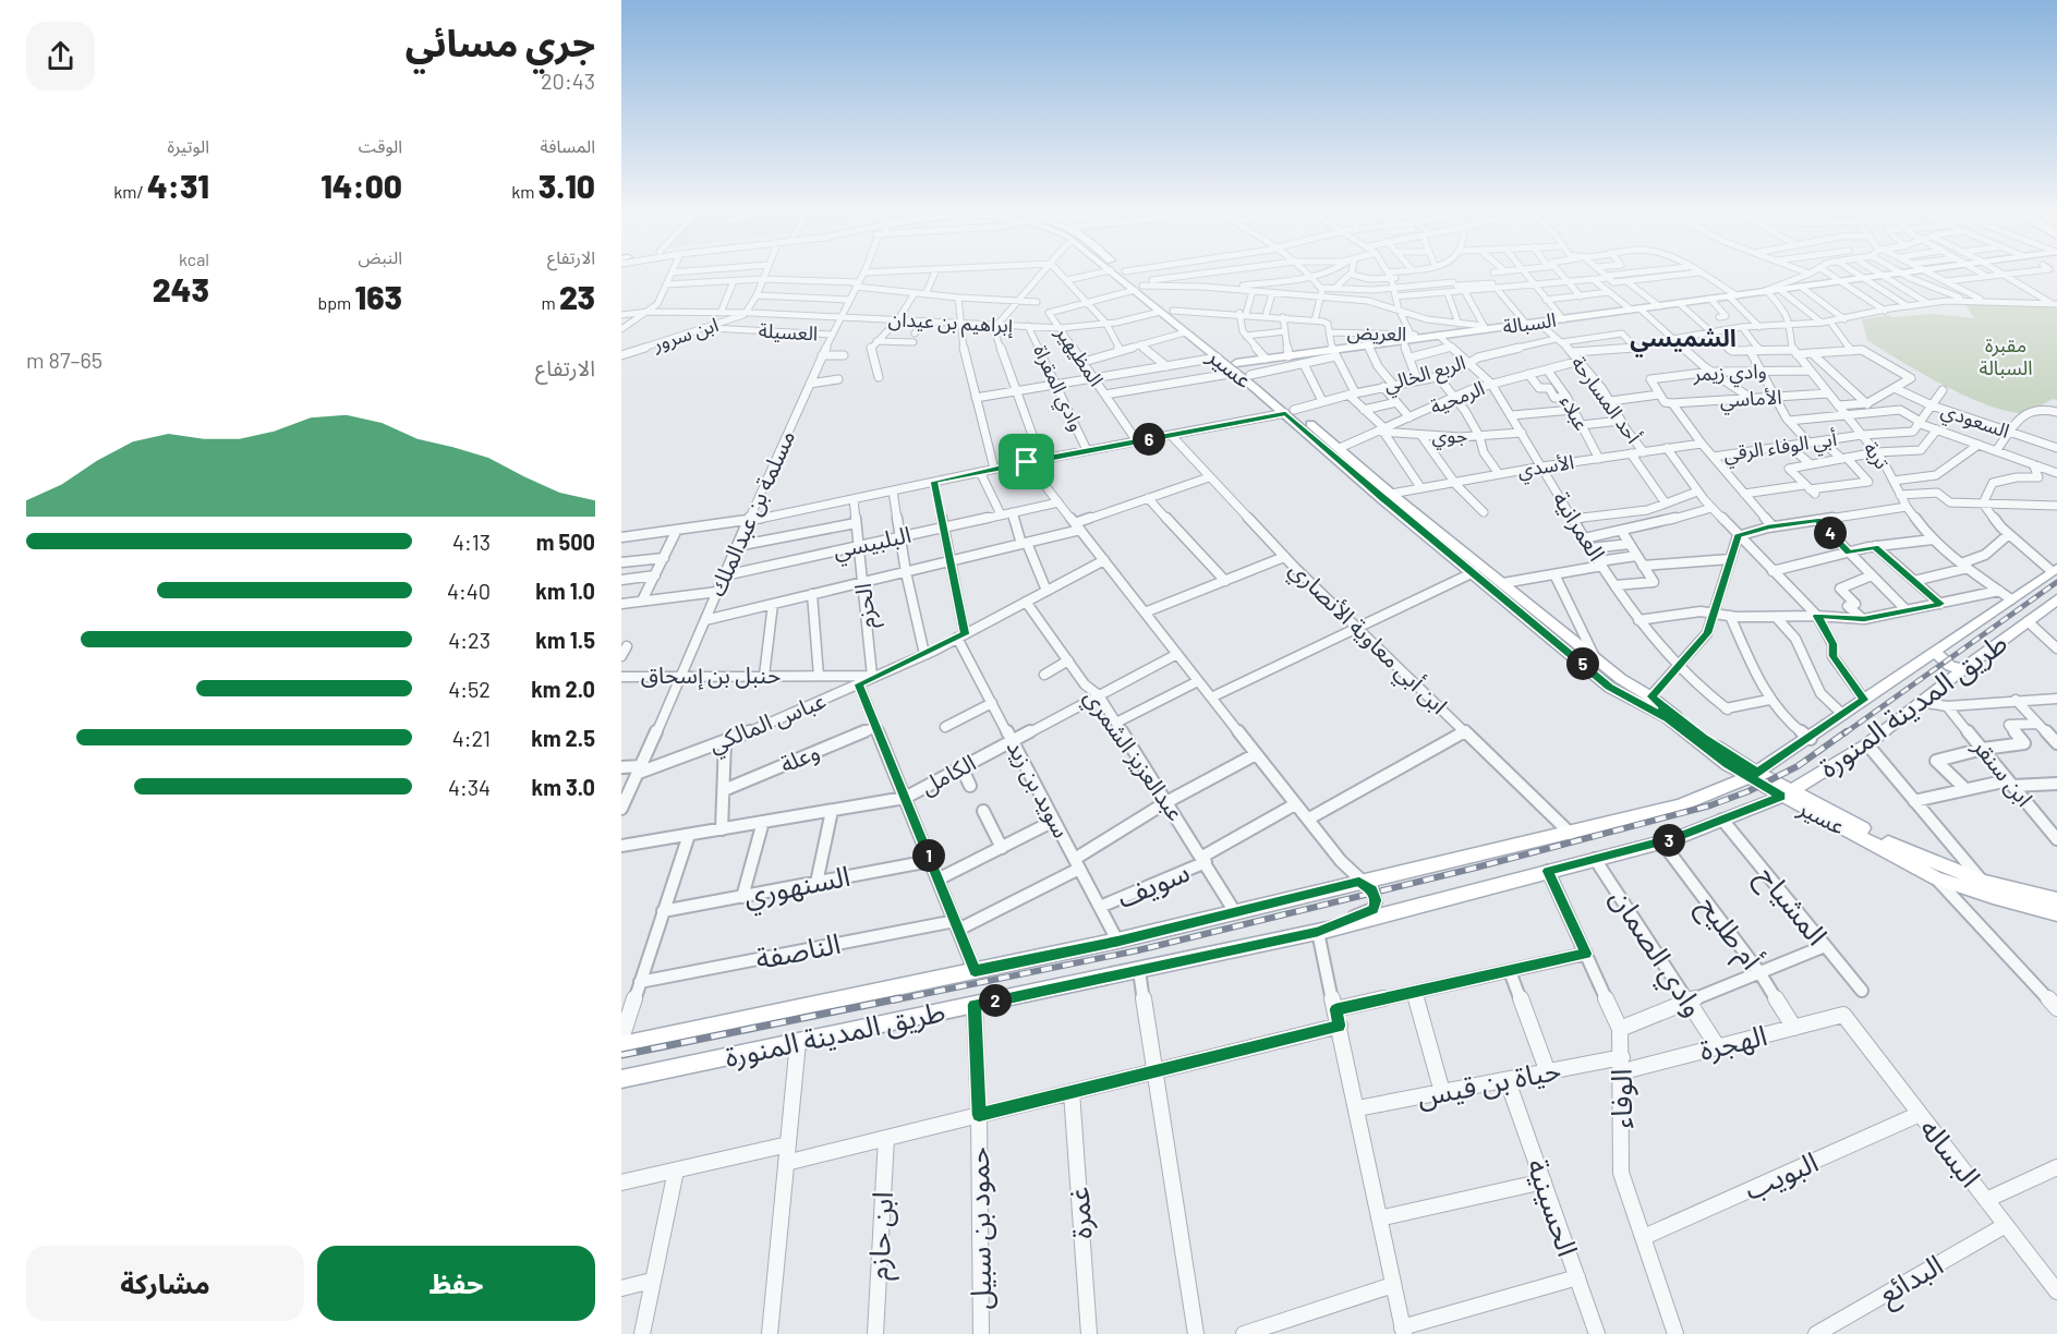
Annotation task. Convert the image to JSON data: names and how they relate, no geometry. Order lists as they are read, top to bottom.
{
  "streets": {
    "main road": ["السبالة", "عسير", "طريق المدينة المنورة"],
    "street": [
      "إبراهيم بن عيدان",
      "العسيلة",
      "العريض",
      "ابن سرور",
      "المظيهير",
      "وادي زيمر",
      "الربع الخالي",
      "وادي المقراة",
      "الرمحية",
      "الأماسي",
      "أحد المسارحة",
      "عبلاء",
      "السعودي",
      "جوي",
      "أبي الوفاء الرقي",
      "تربة",
      "الأسدي",
      "مسلمة بن عبدالملك",
      "العمرانية",
      "البلبيسي",
      "الحزم",
      "ابن أبي معاوية الأنصاري",
      "حنبل بن إسحاق",
      "عباس المالكي",
      "عبدالعزيز الشمري",
      "وعلة",
      "ابن سنقر",
      "الكامل",
      "سويد بن زيد",
      "سويف",
      "السنهوري",
      "المشياح",
      "أم طليح",
      "الناصفة",
      "وادي الصمان",
      "الهجرة",
      "حياة بن قيس",
      "الوفاء",
      "البساله",
      "البويب",
      "الحسينية",
      "غمرة",
      "حمود بن سبيل",
      "ابن حازم",
      "البدائع"
    ]
  },
  "crossings": [
    ["إبراهيم بن عيدان", "ابن سرور"],
    ["إبراهيم بن عيدان", "المظيهير"],
    ["إبراهيم بن عيدان", "عسير"],
    ["إبراهيم بن عيدان", "وادي المقراة"],
    ["إبراهيم بن عيدان", "مسلمة بن عبدالملك"],
    ["السبالة", "العريض"],
    ["السبالة", "عسير"],
    ["السبالة", "أحد المسارحة"],
    ["السبالة", "تربة"],
    ["السبالة", "العمرانية"],
    ["العسيلة", "ابن سرور"],
    ["العسيلة", "مسلمة بن عبدالملك"],
    ["العريض", "الربع الخالي"],
    ["المظيهير", "عسير"],
    ["المظيهير", "الربع الخالي"],
    ["عسير", "الربع الخالي"],
    ["عسير", "الرمحية"],
    ["عسير", "الأسدي"],
    ["عسير", "طريق المدينة المنورة"],
    ["وادي زيمر", "تربة"],
    ["الربع الخالي", "وادي المقراة"],
    ["الربع الخالي", "أحد المسارحة"],
    ["الربع الخالي", "مسلمة بن عبدالملك"],
    ["الربع الخالي", "العمرانية"],
    ["الربع الخالي", "الحزم"],
    ["الربع الخالي", "ابن أبي معاوية الأنصاري"],
    ["الربع الخالي", "سويد بن زيد"],
    ["الرمحية", "أحد المسارحة"],
    ["الرمحية", "عبلاء"],
    ["الرمحية", "جوي"],
    ["الرمحية", "العمرانية"],
    ["الأماسي", "تربة"],
    ["أحد المسارحة", "الأسدي"],
    ["عبلاء", "الأسدي"],
    ["جوي", "العمرانية"],
    ["أبي الوفاء الرقي", "تربة"],
    ["تربة", "طريق المدينة المنورة"],
    ["الأسدي", "العمرانية"],
    ["مسلمة بن عبدالملك", "البلبيسي"],
    ["مسلمة بن عبدالملك", "حنبل بن إسحاق"],
    ["مسلمة بن عبدالملك", "عباس المالكي"],
    ["البلبيسي", "الحزم"],
    ["البلبيسي", "سويد بن زيد"],
    ["الحزم", "حنبل بن إسحاق"],
    ["الحزم", "عباس المالكي"],
    ["ابن أبي معاوية الأنصاري", "طريق المدينة المنورة"],
    ["حنبل بن إسحاق", "عباس المالكي"],
    ["طريق المدينة المنورة", "عبدالعزيز الشمري"],
    ["طريق المدينة المنورة", "سويد بن زيد"],
    ["طريق المدينة المنورة", "المشياح"],
    ["طريق المدينة المنورة", "أم طليح"],
    ["طريق المدينة المنورة", "وادي الصمان"],
    ["طريق المدينة المنورة", "الوفاء"],
    ["طريق المدينة المنورة", "حمود بن سبيل"],
    ["عباس المالكي", "عبدالعزيز الشمري"],
    ["عباس المالكي", "سويد بن زيد"],
    ["عبدالعزيز الشمري", "الكامل"],
    ["عبدالعزيز الشمري", "سويف"],
    ["عبدالعزيز الشمري", "الناصفة"],
    ["الكامل", "سويد بن زيد"],
    ["سويد بن زيد", "سويف"],
    ["سويد بن زيد", "الناصفة"],
    ["أم طليح", "الهجرة"],
    ["وادي الصمان", "الهجرة"],
    ["الهجرة", "حياة بن قيس"],
    ["الهجرة", "الوفاء"],
    ["الهجرة", "البساله"],
    ["حياة بن قيس", "الوفاء"],
    ["حياة بن قيس", "الحسينية"],
    ["الوفاء", "البويب"],
    ["البساله", "البويب"],
    ["البساله", "البدائع"]
  ],
  "districts": ["الشميسي"],
  "parks": ["مقبرة السبالة"],
  "page": {
    "heading": ["جري مسائي", "20:43"],
    "stats": [
      ["المسافة", "3.10 km"],
      ["الوقت", "14:00"],
      ["الوتيرة", "4:31 /km"],
      ["الارتفاع", "23 m"],
      ["النبض", "163 bpm"],
      ["kcal", "243"]
    ],
    "chart": ["الارتفاع", "65–87 m"],
    "pins": [
      "6",
      "4",
      "5",
      "3",
      "1",
      "2"
    ],
    "list": [
      {
        "name": "500 m",
        "note": "4:13"
      },
      {
        "name": "1.0 km",
        "note": "4:40"
      },
      {
        "name": "1.5 km",
        "note": "4:23"
      },
      {
        "name": "2.0 km",
        "note": "4:52"
      },
      {
        "name": "2.5 km",
        "note": "4:21"
      },
      {
        "name": "3.0 km",
        "note": "4:34"
      }
    ],
    "buttons": ["حفظ", "مشاركة"]
  }
}
